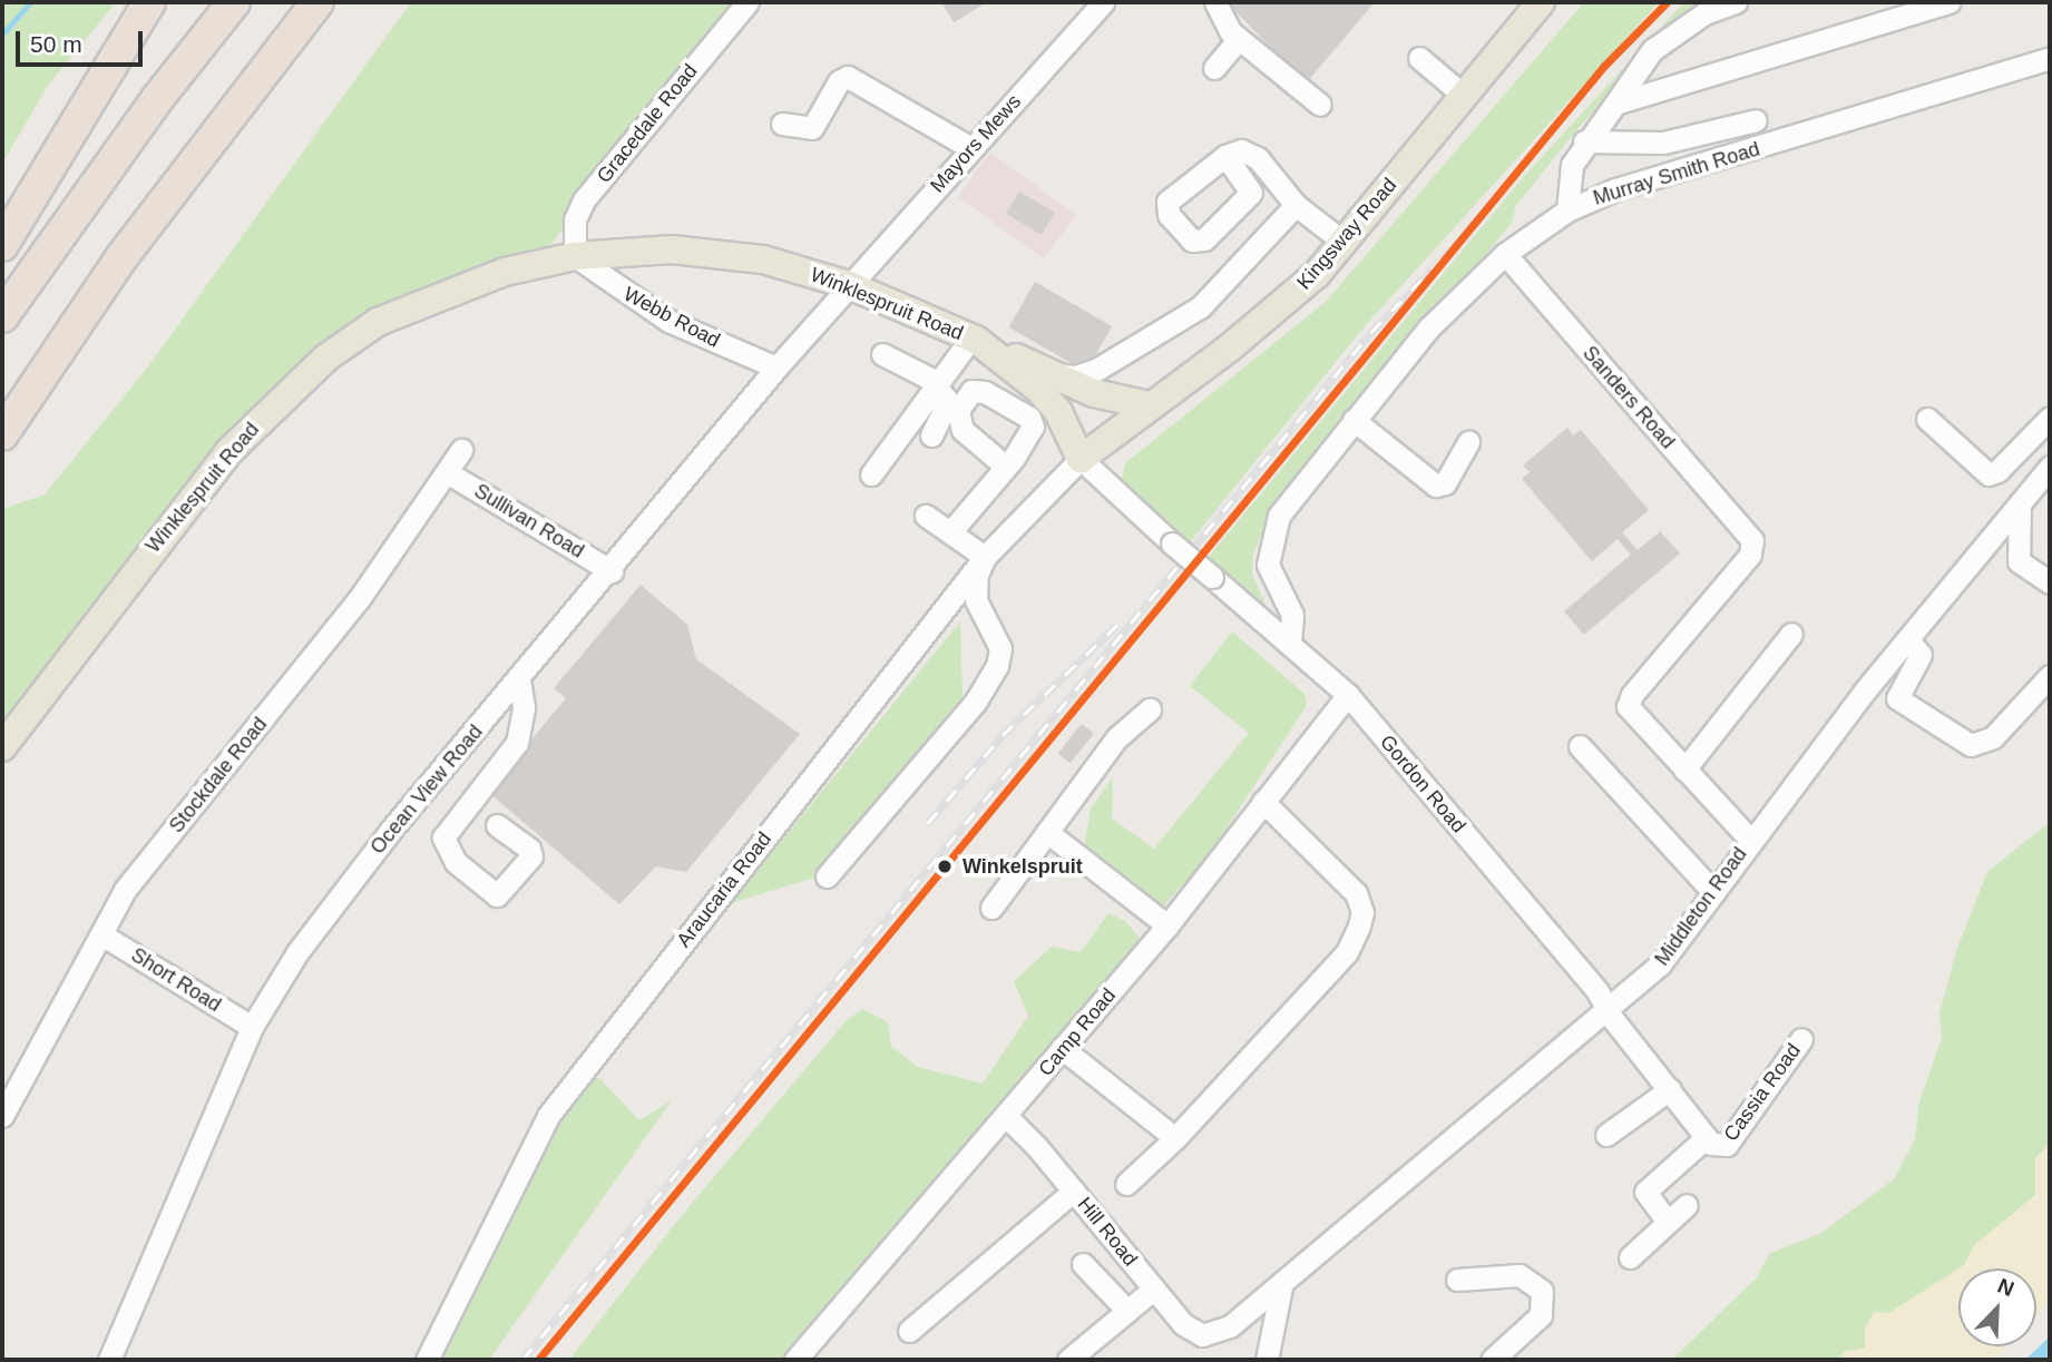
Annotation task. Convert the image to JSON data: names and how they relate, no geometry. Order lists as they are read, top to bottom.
{
  "streets": {
    "main road": ["Kingsway Road", "Winklespruit Road"],
    "street": [
      "Gracedale Road",
      "Mayors Mews",
      "Murray Smith Road",
      "Webb Road",
      "Sanders Road",
      "Sullivan Road",
      "Stockdale Road",
      "Gordon Road",
      "Ocean View Road",
      "Araucaria Road",
      "Middleton Road",
      "Short Road",
      "Camp Road",
      "Cassia Road",
      "Hill Road"
    ]
  },
  "crossings": [
    ["Gracedale Road", "Winklespruit Road"],
    ["Gracedale Road", "Webb Road"],
    ["Mayors Mews", "Winklespruit Road"],
    ["Mayors Mews", "Ocean View Road"],
    ["Murray Smith Road", "Sanders Road"],
    ["Murray Smith Road", "Gordon Road"],
    ["Kingsway Road", "Winklespruit Road"],
    ["Kingsway Road", "Gordon Road"],
    ["Kingsway Road", "Araucaria Road"],
    ["Winklespruit Road", "Webb Road"],
    ["Winklespruit Road", "Gordon Road"],
    ["Winklespruit Road", "Ocean View Road"],
    ["Winklespruit Road", "Araucaria Road"],
    ["Webb Road", "Ocean View Road"],
    ["Sullivan Road", "Stockdale Road"],
    ["Sullivan Road", "Ocean View Road"],
    ["Stockdale Road", "Short Road"],
    ["Gordon Road", "Araucaria Road"],
    ["Gordon Road", "Middleton Road"],
    ["Gordon Road", "Camp Road"],
    ["Gordon Road", "Cassia Road"],
    ["Ocean View Road", "Short Road"],
    ["Middleton Road", "Hill Road"],
    ["Camp Road", "Hill Road"]
  ],
  "places": ["Winkelspruit"],
  "scale_bar": "50 m",
  "north": "top right"
}
